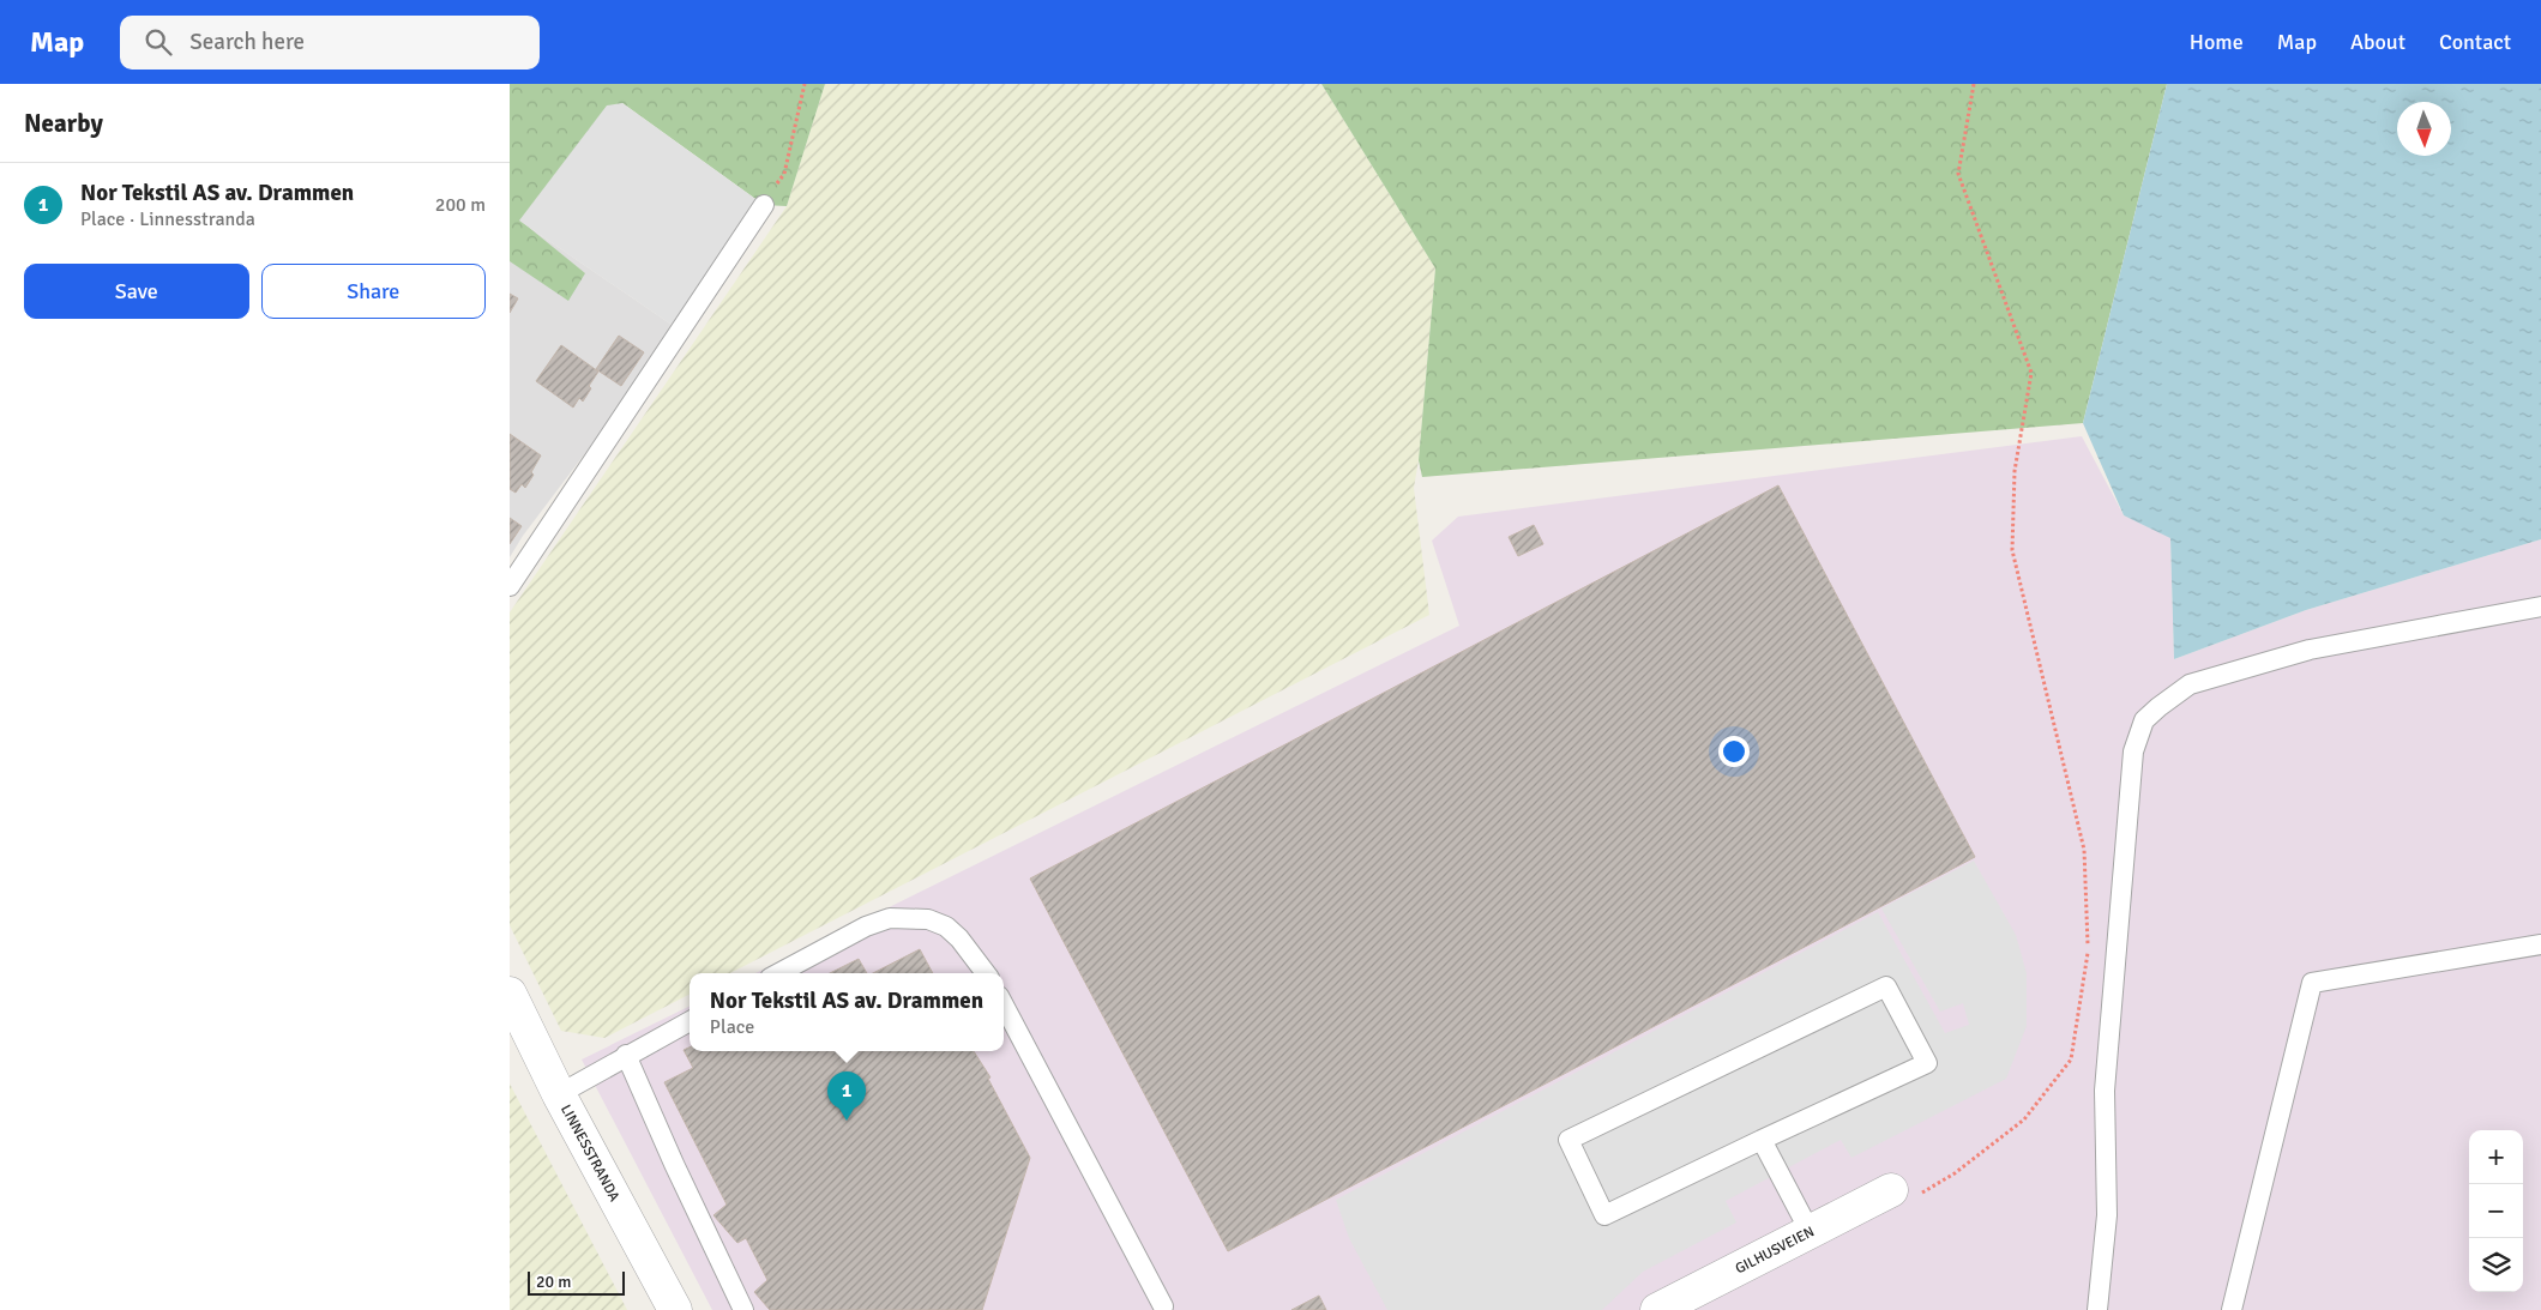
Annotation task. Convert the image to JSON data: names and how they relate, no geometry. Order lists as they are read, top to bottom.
{
  "streets": {
    "street": ["LINNESSTRANDA", "GILHUSVEIEN"]
  },
  "scale_bar": "20 m",
  "north": "bottom",
  "page": {
    "header": "Map",
    "search": "Search here",
    "nav": [
      "Home",
      "Map",
      "About",
      "Contact"
    ],
    "heading": "Nearby",
    "list": [
      {
        "mark": "1",
        "name": "Nor Tekstil AS av. Drammen",
        "note": "Place · Linnesstranda",
        "value": "200 m"
      }
    ],
    "buttons": ["Save", "Share"],
    "popup": ["Nor Tekstil AS av. Drammen", "Place"],
    "pins": "1",
    "map_buttons": ["+", "−"],
    "scale": "20 m"
  }
}
